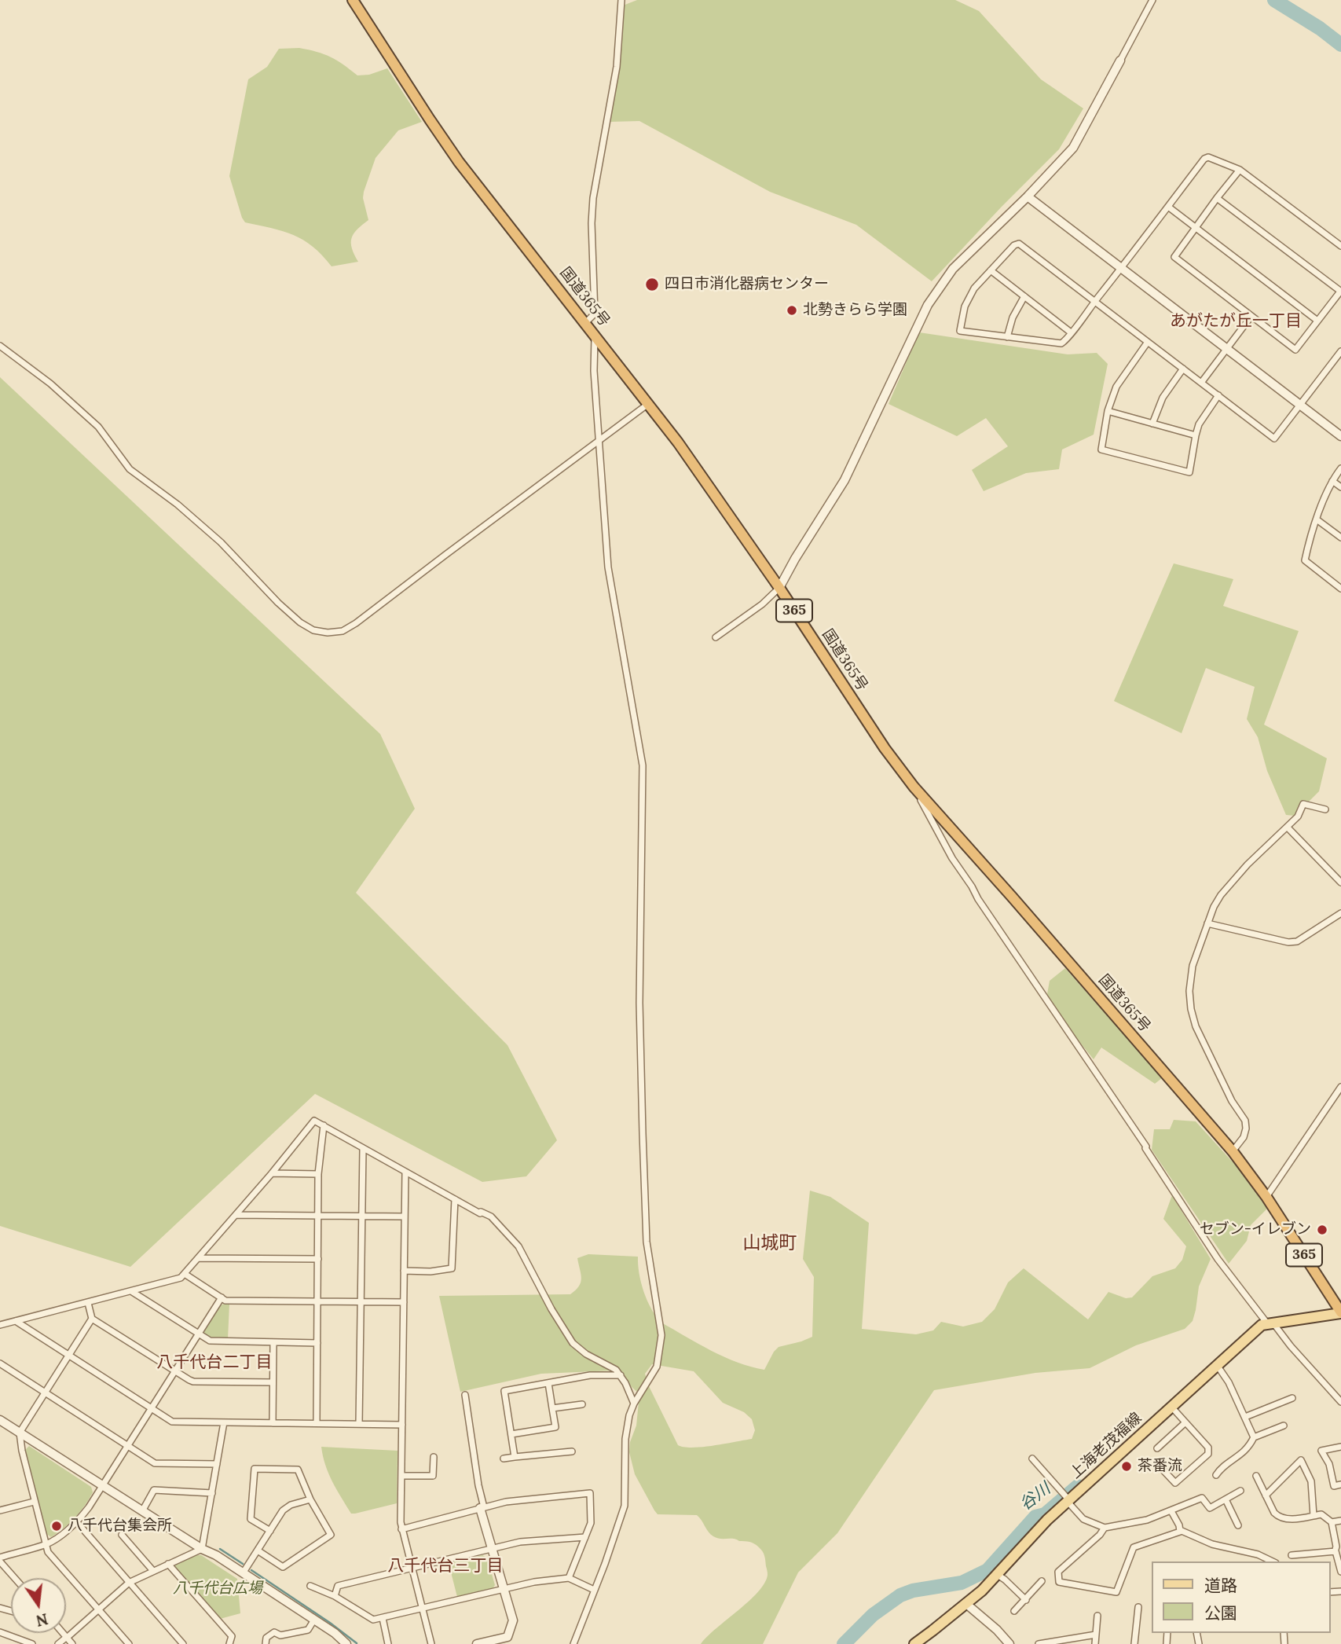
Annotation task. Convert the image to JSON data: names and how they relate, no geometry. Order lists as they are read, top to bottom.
{
  "streets": {
    "highway": ["国道365号", "365"],
    "main road": ["上海老茂福線"]
  },
  "crossings": [
    ["国道365号", "上海老茂福線"]
  ],
  "districts": [
    "あがたが丘一丁目",
    "山城町",
    "八千代台二丁目",
    "八千代台三丁目"
  ],
  "water": ["谷川"],
  "parks": ["八千代台広場"],
  "places": [
    "四日市消化器病センター",
    "北勢きらら学園",
    "セブン-イレブン",
    "茶番流",
    "八千代台集会所"
  ],
  "legend": ["道路", "公園"],
  "north": "bottom"
}
